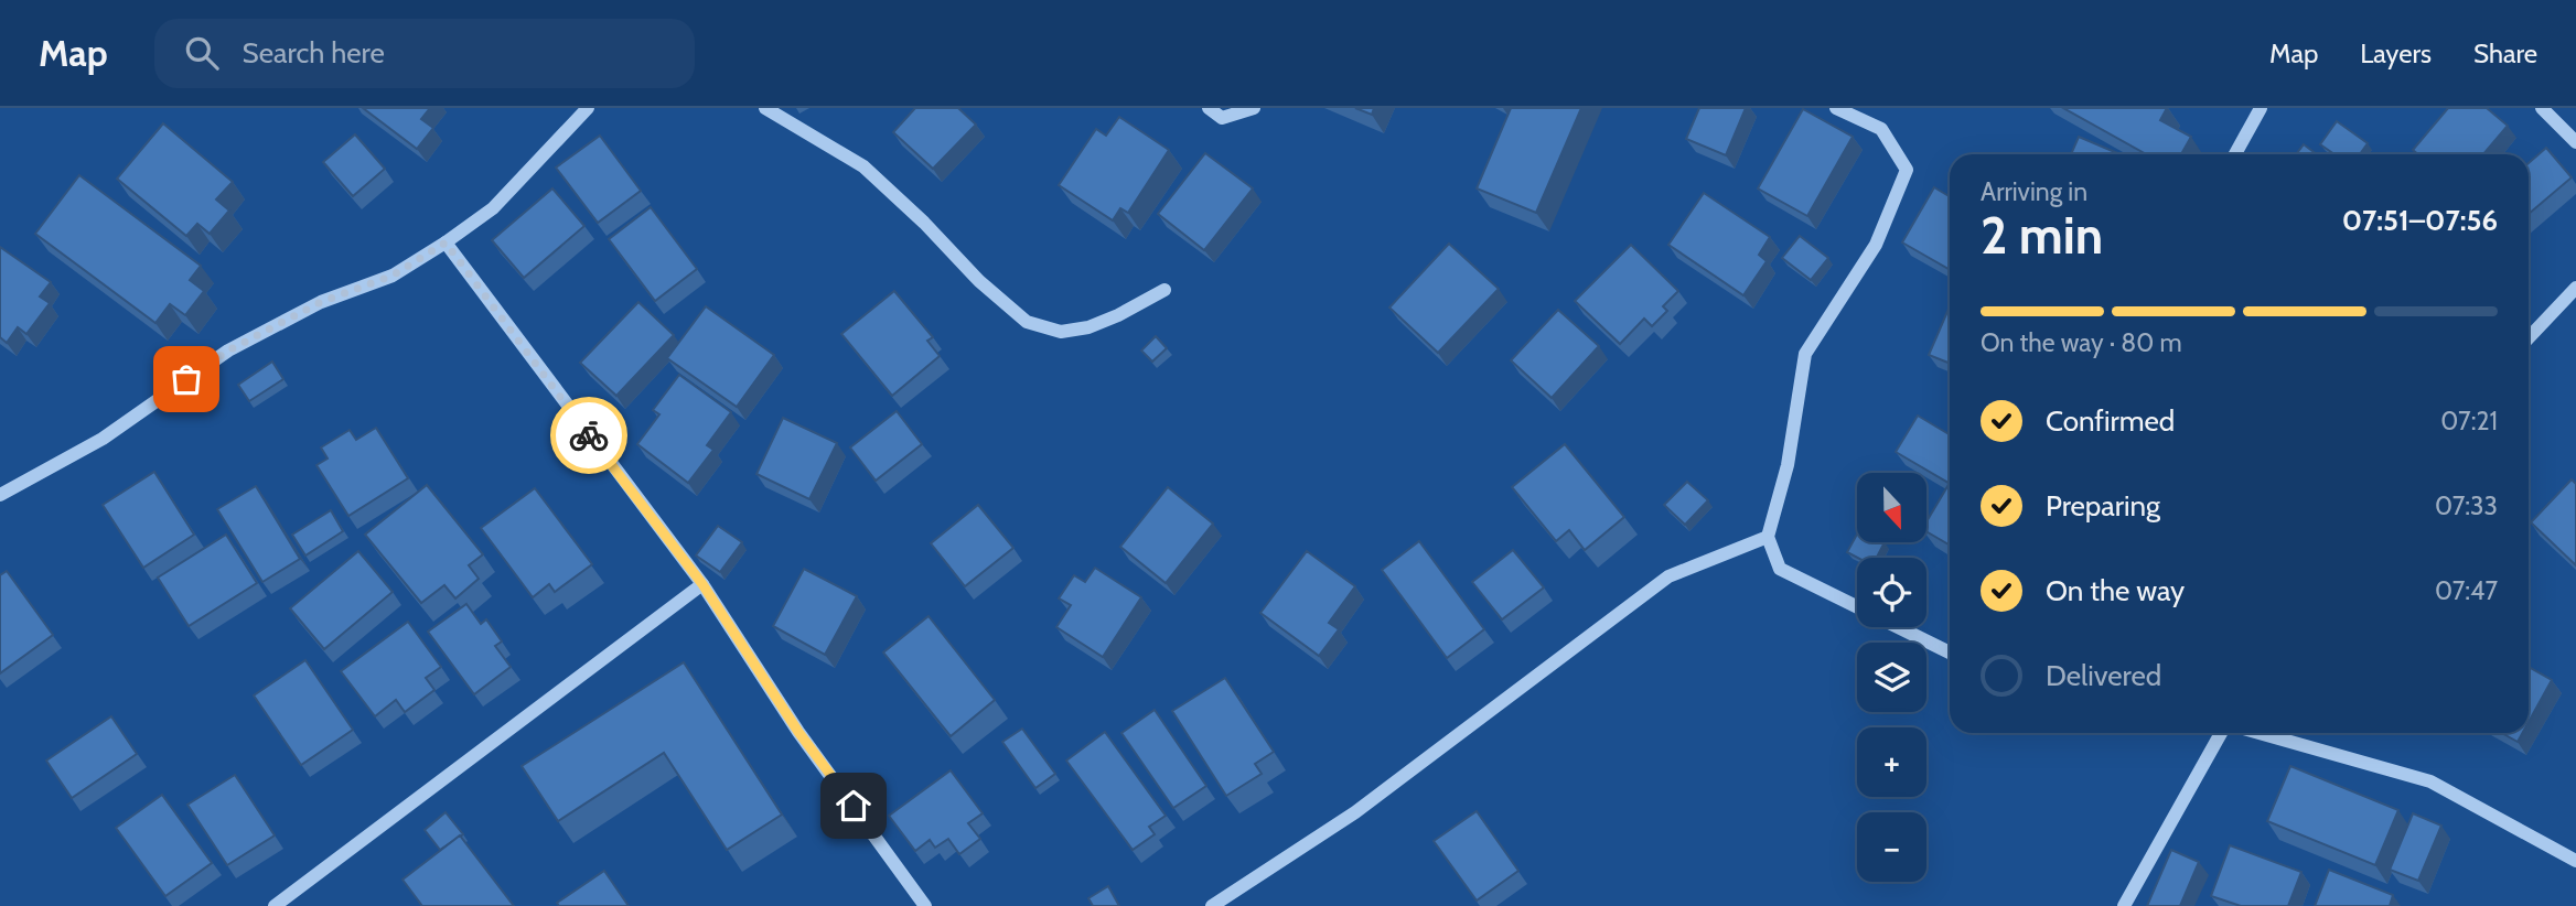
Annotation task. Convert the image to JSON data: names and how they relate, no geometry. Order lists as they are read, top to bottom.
{
  "north": "bottom",
  "page": {
    "header": "Map",
    "search": "Search here",
    "nav": ["Map", "Layers", "Share"],
    "heading": ["2 min", "Arriving in", "07:51–07:56"],
    "bar": "On the way · 80 m",
    "list": [
      ["Confirmed", "07:21"],
      ["Preparing", "07:33"],
      ["On the way", "07:47"],
      "Delivered"
    ],
    "map_buttons": ["+", "−"]
  }
}
